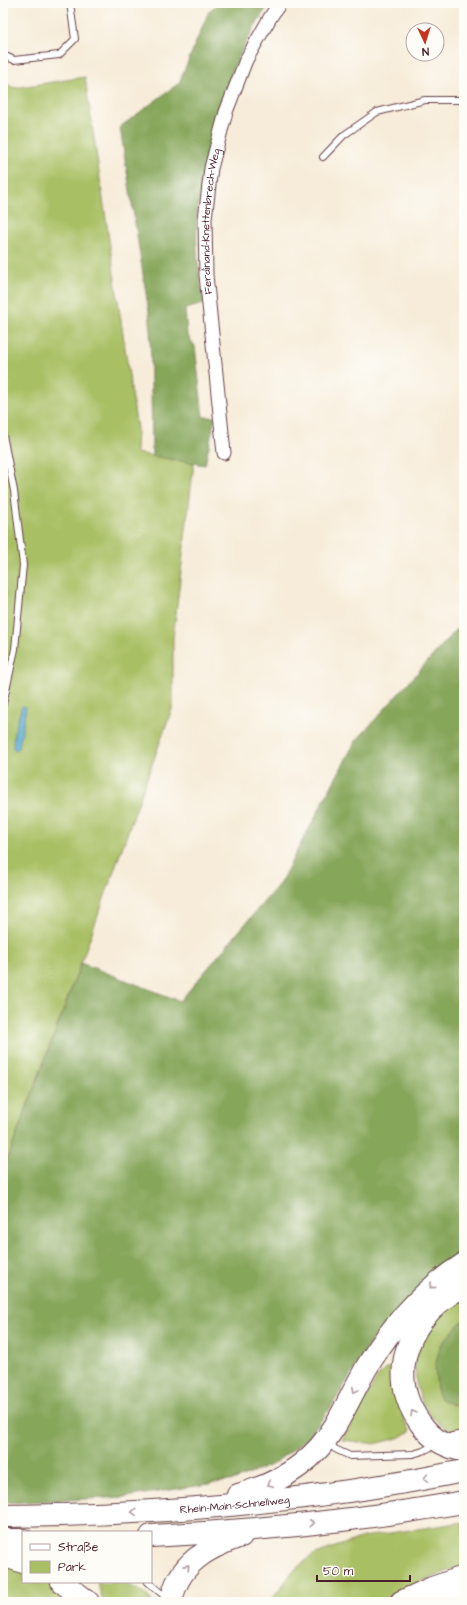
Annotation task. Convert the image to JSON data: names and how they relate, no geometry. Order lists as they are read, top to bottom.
{
  "streets": {
    "highway": ["Rhein-Main-Schnellweg"],
    "street": ["Ferdinand-Knettenbrech-Weg"]
  },
  "legend": ["Straße", "Park"],
  "scale_bar": "50 m",
  "north": "bottom"
}
